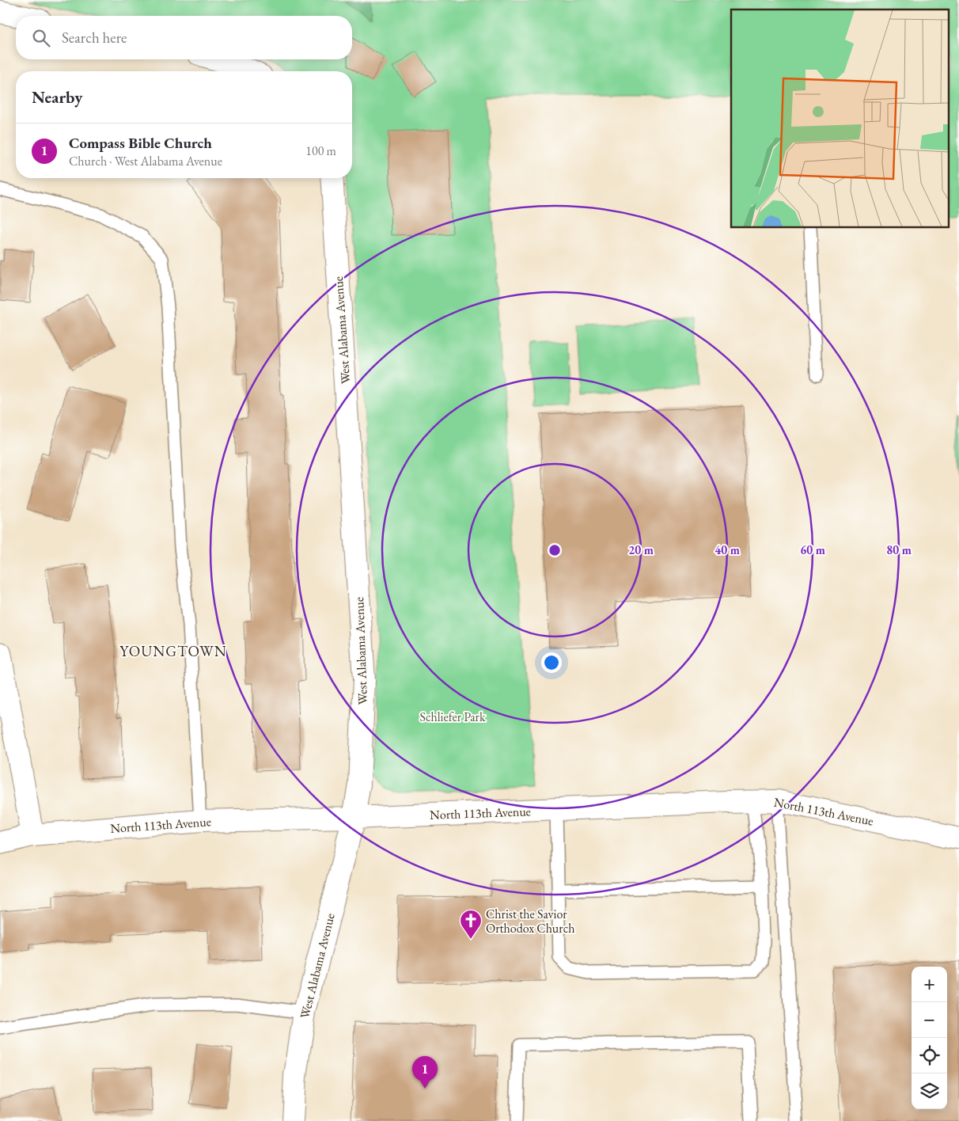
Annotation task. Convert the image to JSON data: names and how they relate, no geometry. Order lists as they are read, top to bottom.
{
  "streets": {
    "street": ["West Alabama Avenue", "North 113th Avenue"]
  },
  "crossings": [
    ["West Alabama Avenue", "North 113th Avenue"]
  ],
  "districts": ["YOUNGTOWN"],
  "parks": ["Schliefer Park"],
  "places": {
    "church": ["Christ the Savior Orthodox Church"]
  },
  "page": {
    "search": "Search here",
    "heading": "Nearby",
    "list": [
      {
        "mark": "1",
        "name": "Compass Bible Church",
        "note": "Church · West Alabama Avenue",
        "value": "100 m"
      }
    ],
    "map_buttons": ["+", "−"],
    "pins": "1"
  },
  "rings": [
    "20 m",
    "40 m",
    "60 m",
    "80 m"
  ]
}
